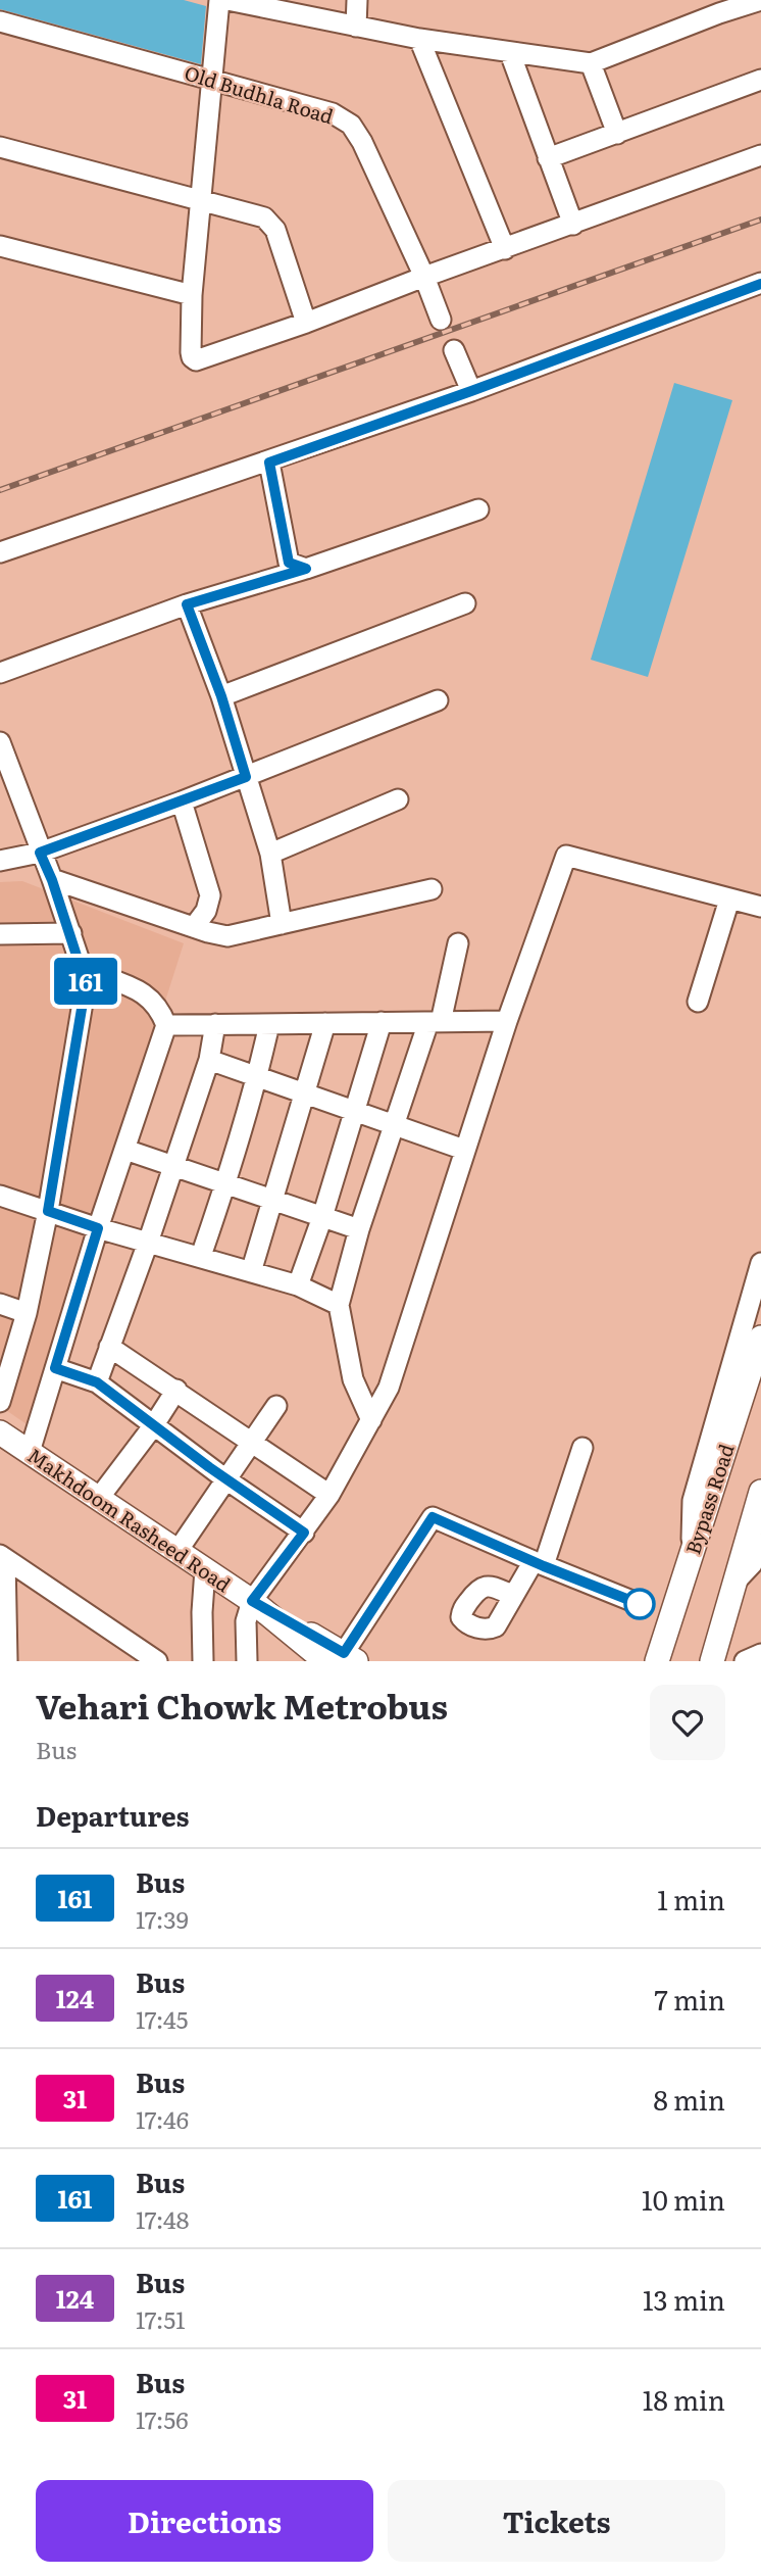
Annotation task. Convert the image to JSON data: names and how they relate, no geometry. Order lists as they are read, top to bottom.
{
  "streets": {
    "main road": ["Bypass Road", "Makhdoom Rasheed Road"],
    "street": ["Old Budhla Road"]
  },
  "lines": ["bus line 161"],
  "page": {
    "on_map": "161",
    "heading": [
      ["Vehari Chowk Metrobus", "Bus"],
      "Departures"
    ],
    "list": [
      {
        "mark": "161",
        "name": "Bus",
        "note": "17:39",
        "value": "1 min"
      },
      {
        "mark": "124",
        "name": "Bus",
        "note": "17:45",
        "value": "7 min"
      },
      {
        "mark": "31",
        "name": "Bus",
        "note": "17:46",
        "value": "8 min"
      },
      {
        "mark": "161",
        "name": "Bus",
        "note": "17:48",
        "value": "10 min"
      },
      {
        "mark": "124",
        "name": "Bus",
        "note": "17:51",
        "value": "13 min"
      },
      {
        "mark": "31",
        "name": "Bus",
        "note": "17:56",
        "value": "18 min"
      }
    ],
    "buttons": ["Directions", "Tickets"]
  }
}
